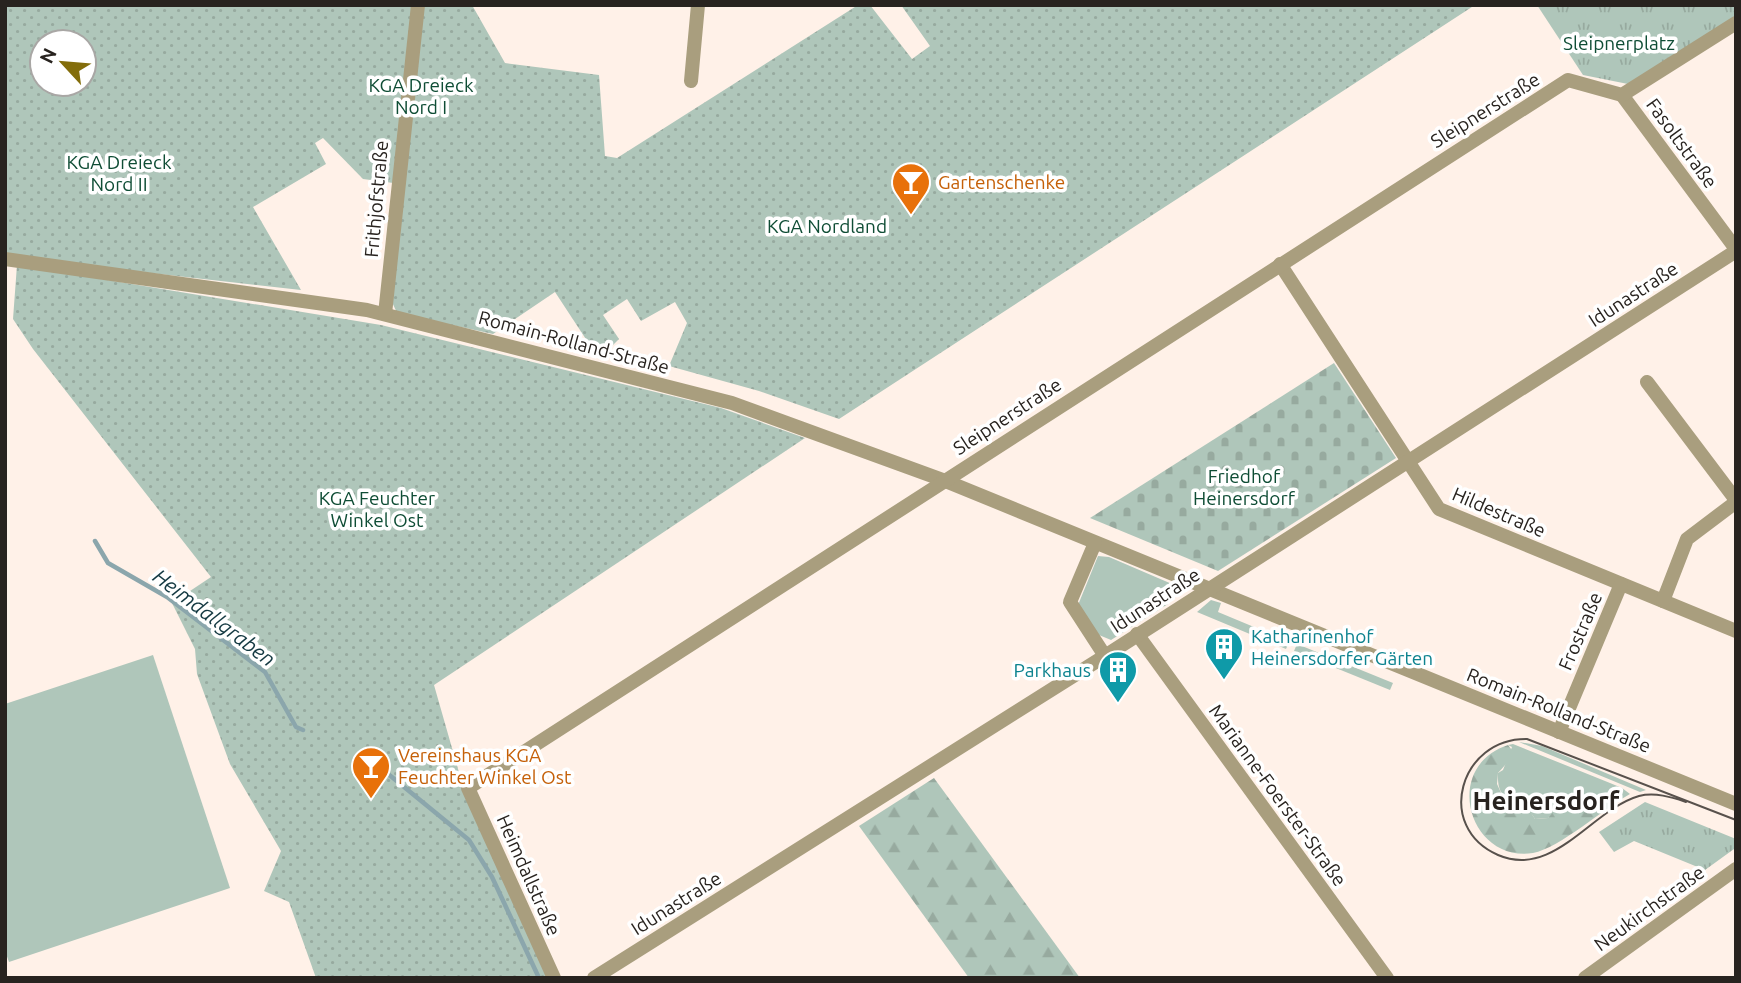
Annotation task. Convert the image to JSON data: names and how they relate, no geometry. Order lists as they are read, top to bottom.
{
  "streets": {
    "street": [
      "Sleipnerstraße",
      "Fasoltstraße",
      "Frithjofstraße",
      "Idunastraße",
      "Romain-Rolland-Straße",
      "Hildestraße",
      "Frostraße",
      "Marianne-Foerster-Straße",
      "Heimdallstraße",
      "Neukirchstraße"
    ]
  },
  "crossings": [
    ["Sleipnerstraße", "Fasoltstraße"],
    ["Sleipnerstraße", "Romain-Rolland-Straße"],
    ["Sleipnerstraße", "Hildestraße"],
    ["Sleipnerstraße", "Heimdallstraße"],
    ["Fasoltstraße", "Idunastraße"],
    ["Frithjofstraße", "Romain-Rolland-Straße"],
    ["Idunastraße", "Romain-Rolland-Straße"],
    ["Idunastraße", "Hildestraße"],
    ["Idunastraße", "Marianne-Foerster-Straße"],
    ["Romain-Rolland-Straße", "Frostraße"],
    ["Hildestraße", "Frostraße"]
  ],
  "districts": ["Heinersdorf"],
  "water": ["Heimdallgraben"],
  "parks": [
    "Sleipnerplatz",
    "KGA Dreieck Nord I",
    "KGA Dreieck Nord II",
    "KGA Nordland",
    "Friedhof Heinersdorf",
    "KGA Feuchter Winkel Ost"
  ],
  "places": {
    "bar": ["Gartenschenke", "Vereinshaus KGA Feuchter Winkel Ost"],
    "building": ["Katharinenhof Heinersdorfer Gärten", "Parkhaus"]
  },
  "north": "top left"
}
